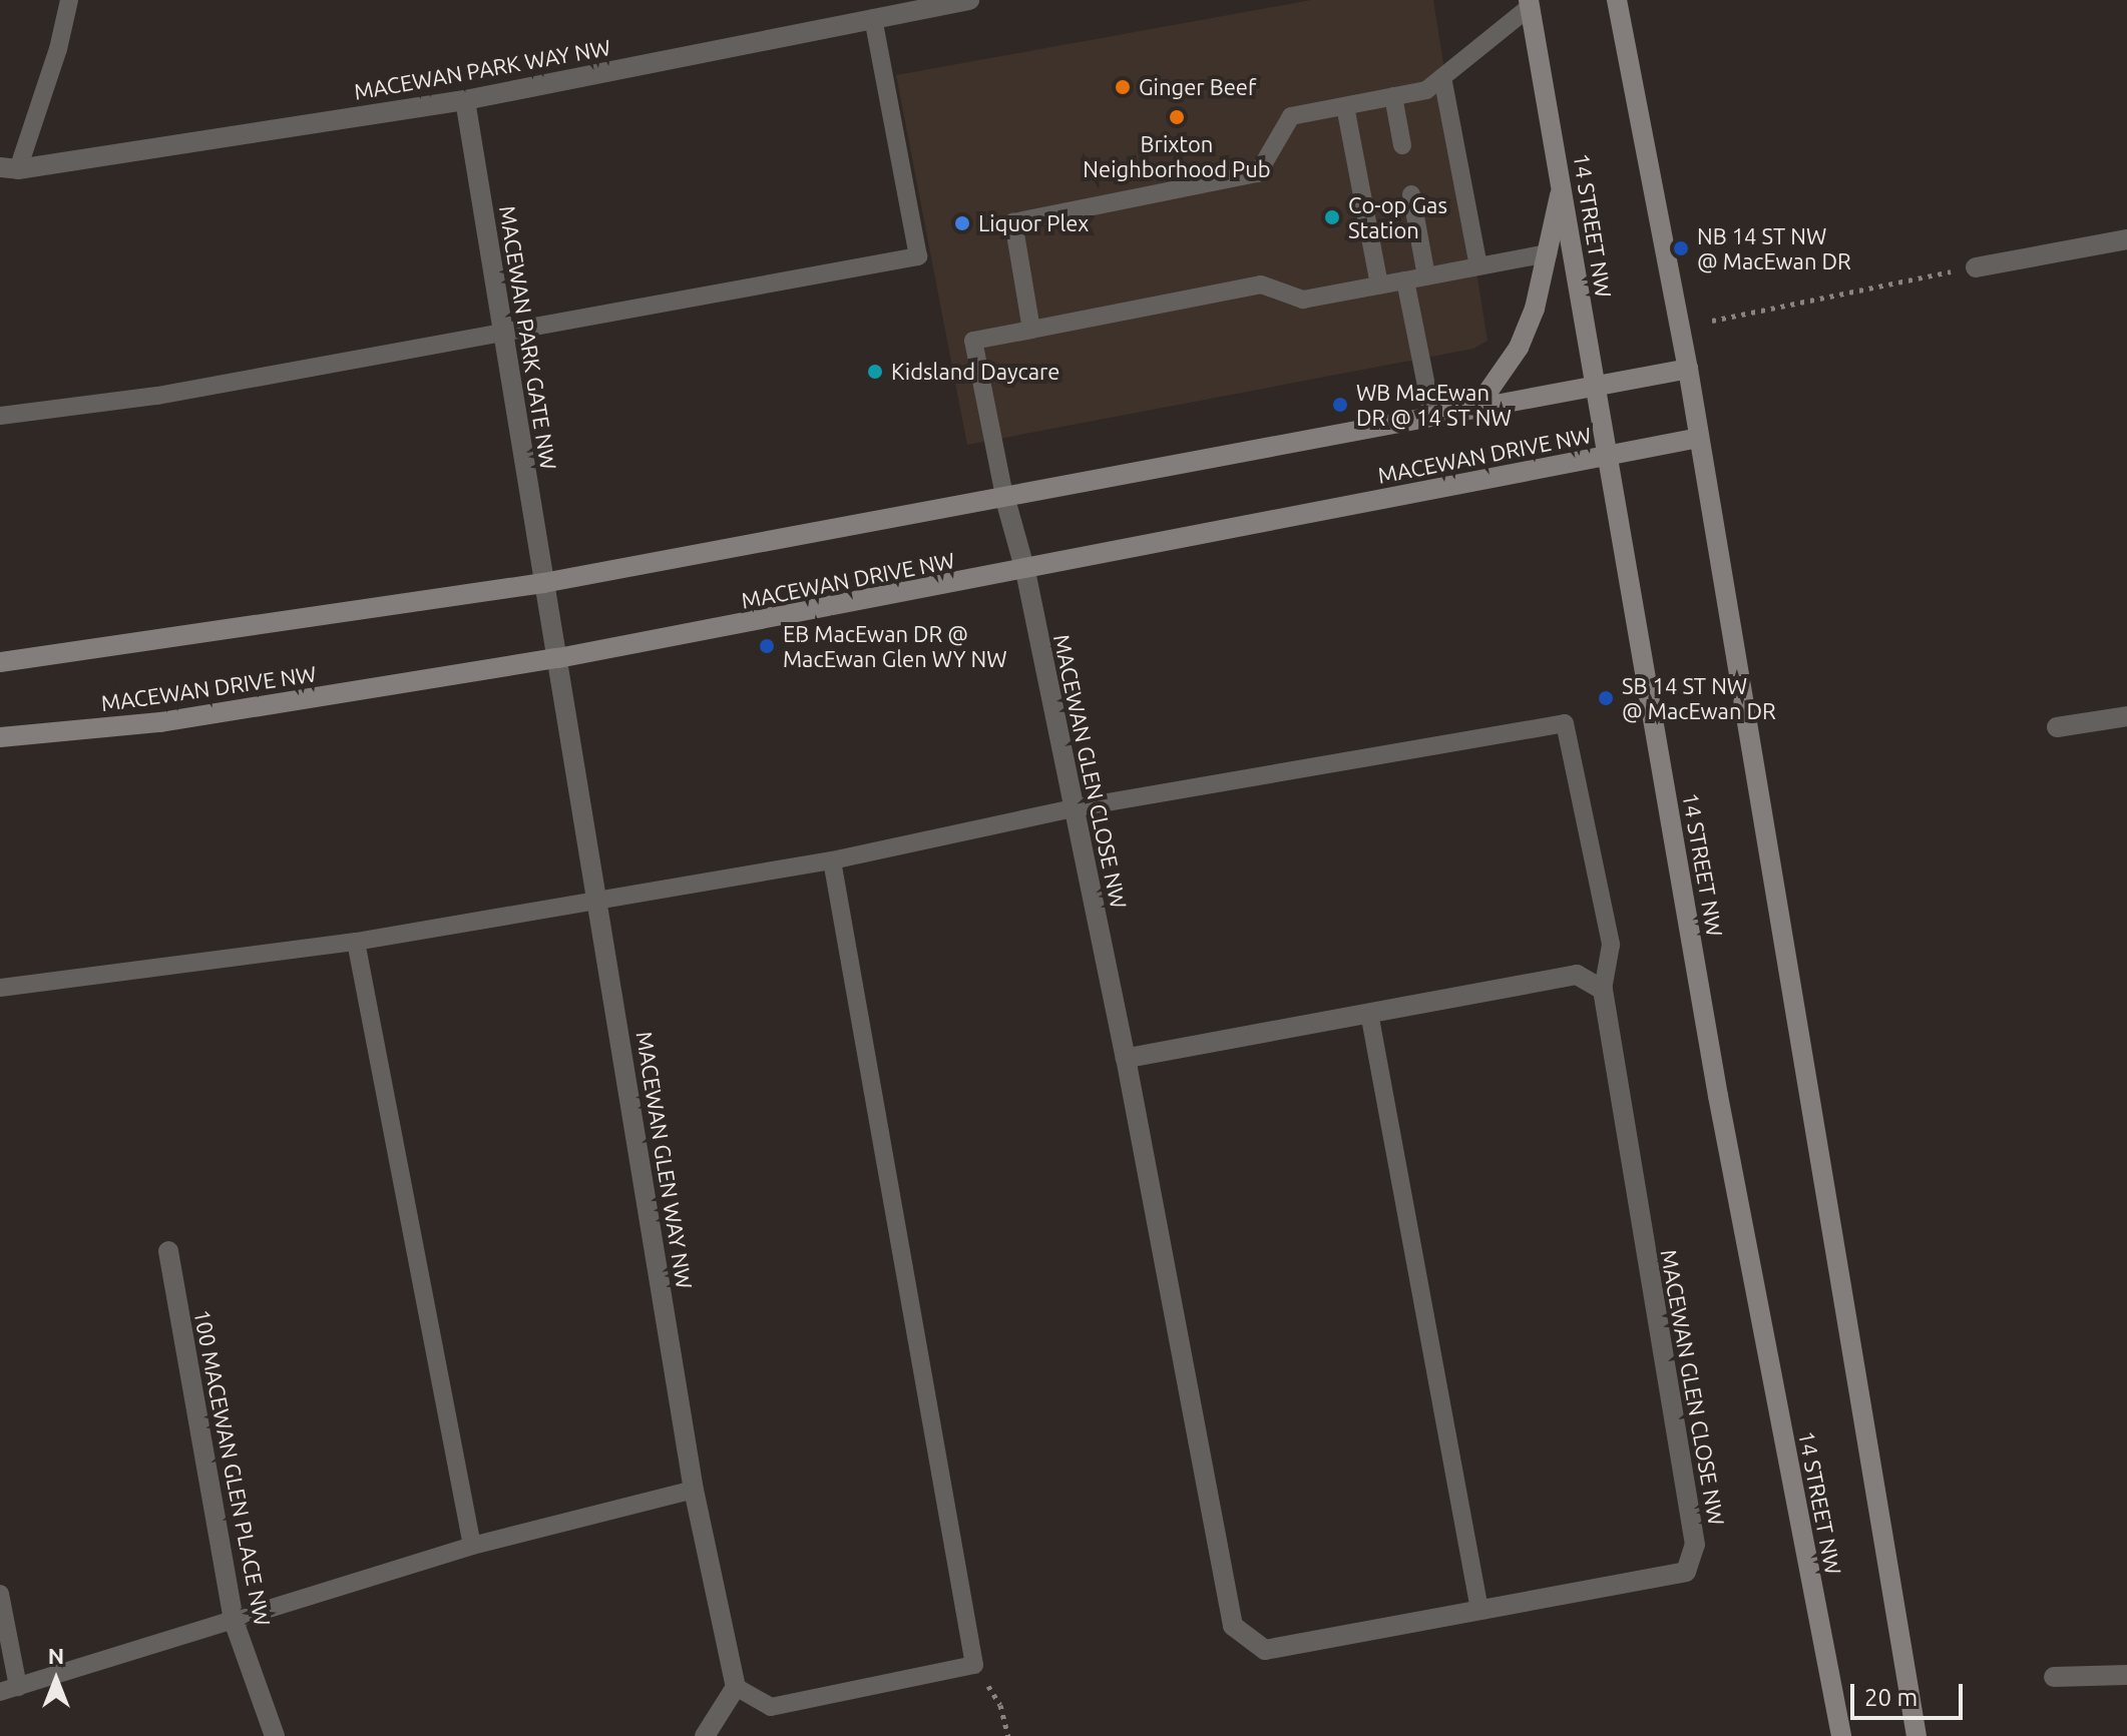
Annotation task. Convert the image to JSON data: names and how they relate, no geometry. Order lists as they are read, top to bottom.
{
  "streets": {
    "main road": ["14 STREET NW", "MACEWAN DRIVE NW"],
    "street": [
      "MACEWAN PARK WAY NW",
      "MACEWAN PARK GATE NW",
      "MACEWAN GLEN CLOSE NW",
      "MACEWAN GLEN WAY NW",
      "100 MACEWAN GLEN PLACE NW"
    ]
  },
  "crossings": [
    ["MACEWAN PARK WAY NW", "MACEWAN PARK GATE NW"],
    ["14 STREET NW", "MACEWAN DRIVE NW"],
    ["MACEWAN PARK GATE NW", "MACEWAN DRIVE NW"],
    ["MACEWAN PARK GATE NW", "MACEWAN GLEN WAY NW"],
    ["MACEWAN DRIVE NW", "MACEWAN GLEN CLOSE NW"],
    ["MACEWAN DRIVE NW", "MACEWAN GLEN WAY NW"]
  ],
  "places": [
    "Ginger Beef",
    "Brixton Neighborhood Pub",
    "Co-op Gas Station",
    "Liquor Plex",
    "NB 14 ST NW @ MacEwan DR",
    "Kidsland Daycare",
    "WB MacEwan DR @ 14 ST NW",
    "EB MacEwan DR @ MacEwan Glen WY NW",
    "SB 14 ST NW @ MacEwan DR"
  ],
  "scale_bar": "20 m",
  "north": "top"
}
